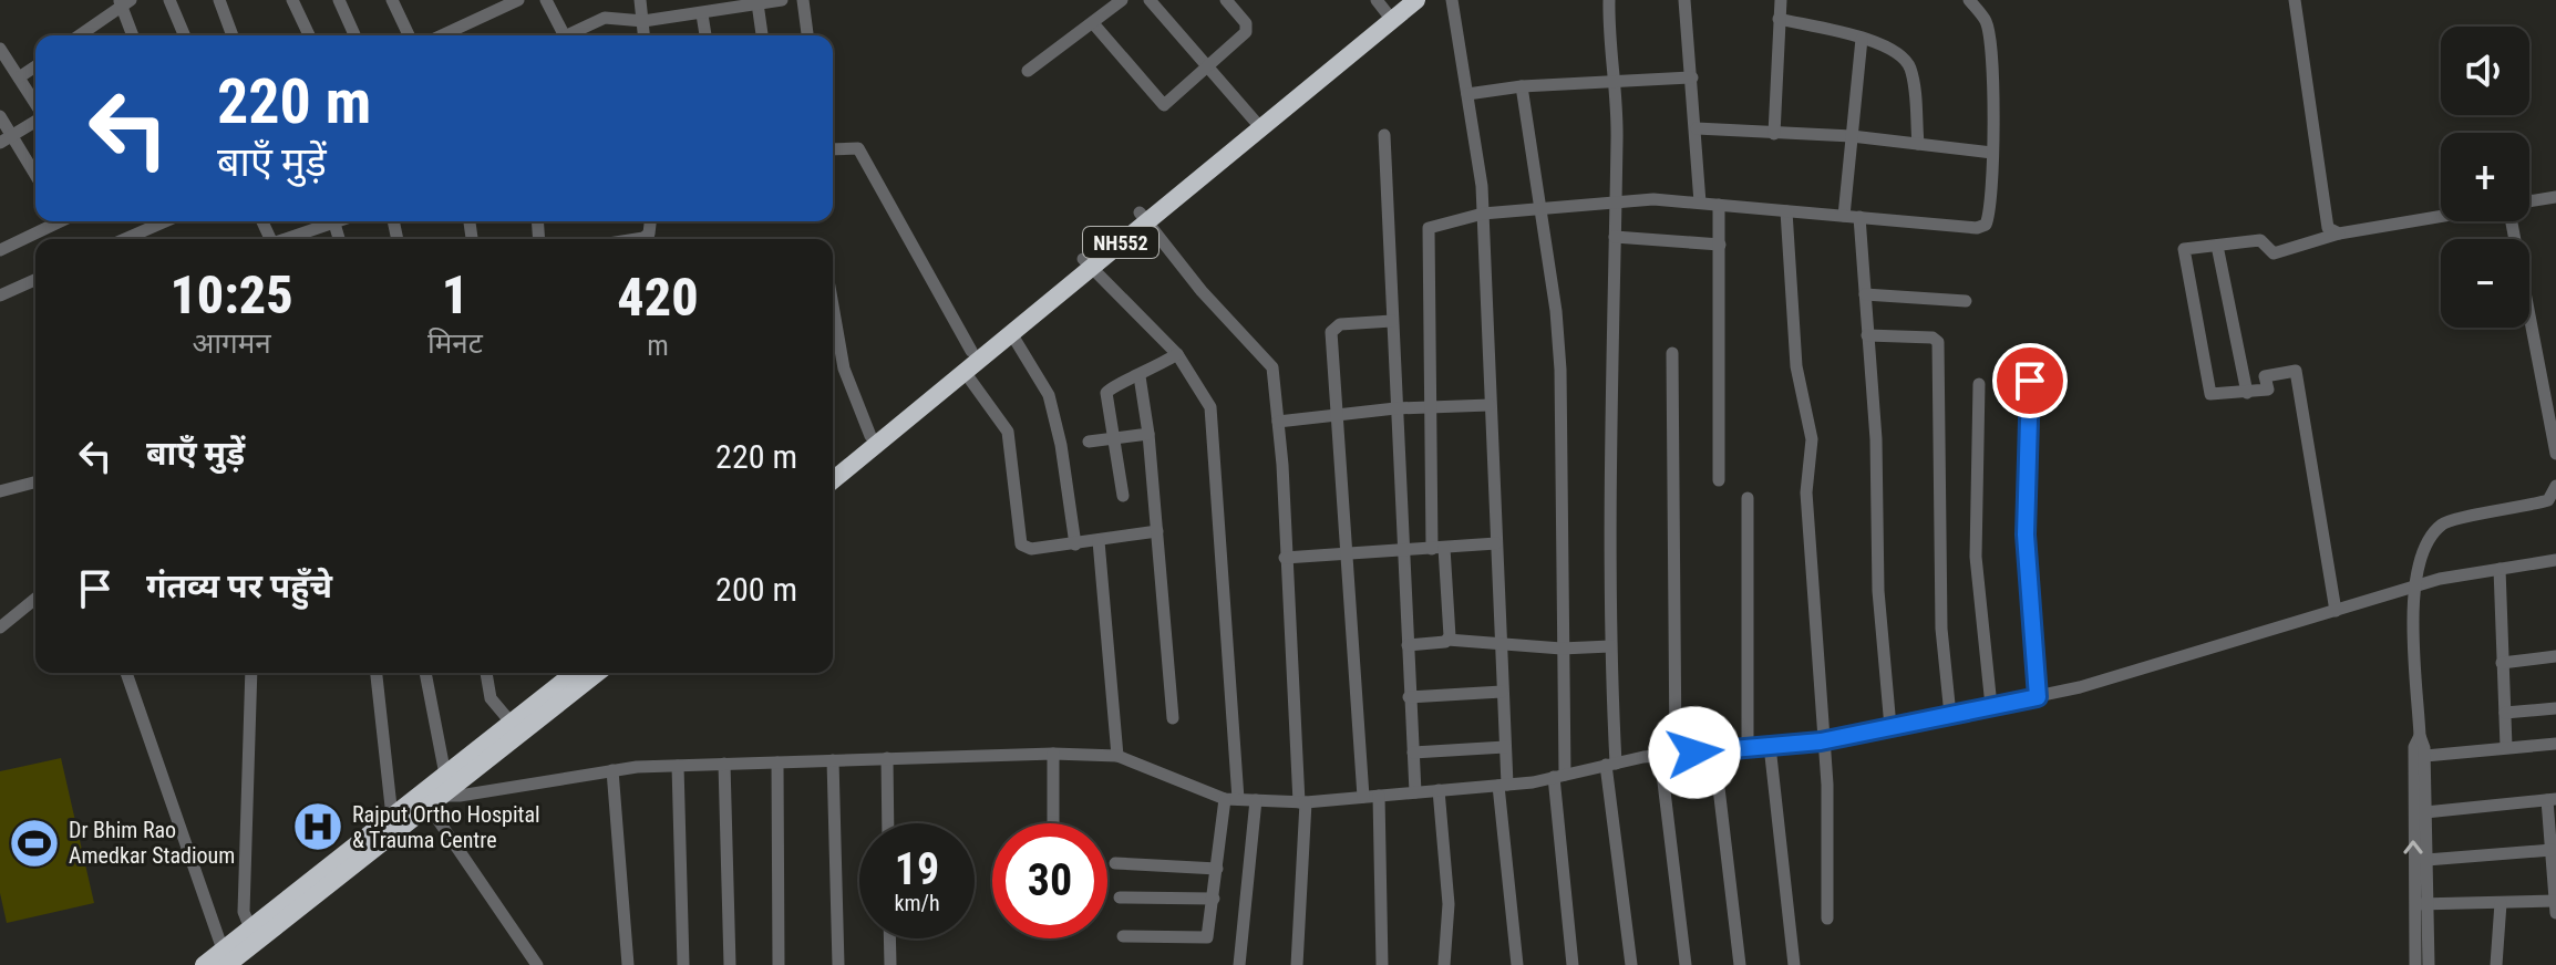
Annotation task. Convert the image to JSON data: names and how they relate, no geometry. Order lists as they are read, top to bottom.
{
  "streets": {
    "highway": ["NH552"]
  },
  "places": {
    "hospital": ["Rajput Ortho Hospital & Trauma Centre"],
    "sports": ["Dr Bhim Rao Amedkar Stadioum"]
  },
  "page": {
    "map_buttons": ["+", "−"],
    "turn": ["220 m", "बाएँ मुड़ें"],
    "eta": [
      "10:25",
      "आगमन",
      "1",
      "मिनट",
      "420",
      "m"
    ],
    "list": [
      {
        "name": "बाएँ मुड़ें",
        "value": "220 m"
      },
      {
        "name": "गंतव्य पर पहुँचे",
        "value": "200 m"
      }
    ],
    "speed": "19 km/h",
    "limit": "30"
  }
}
